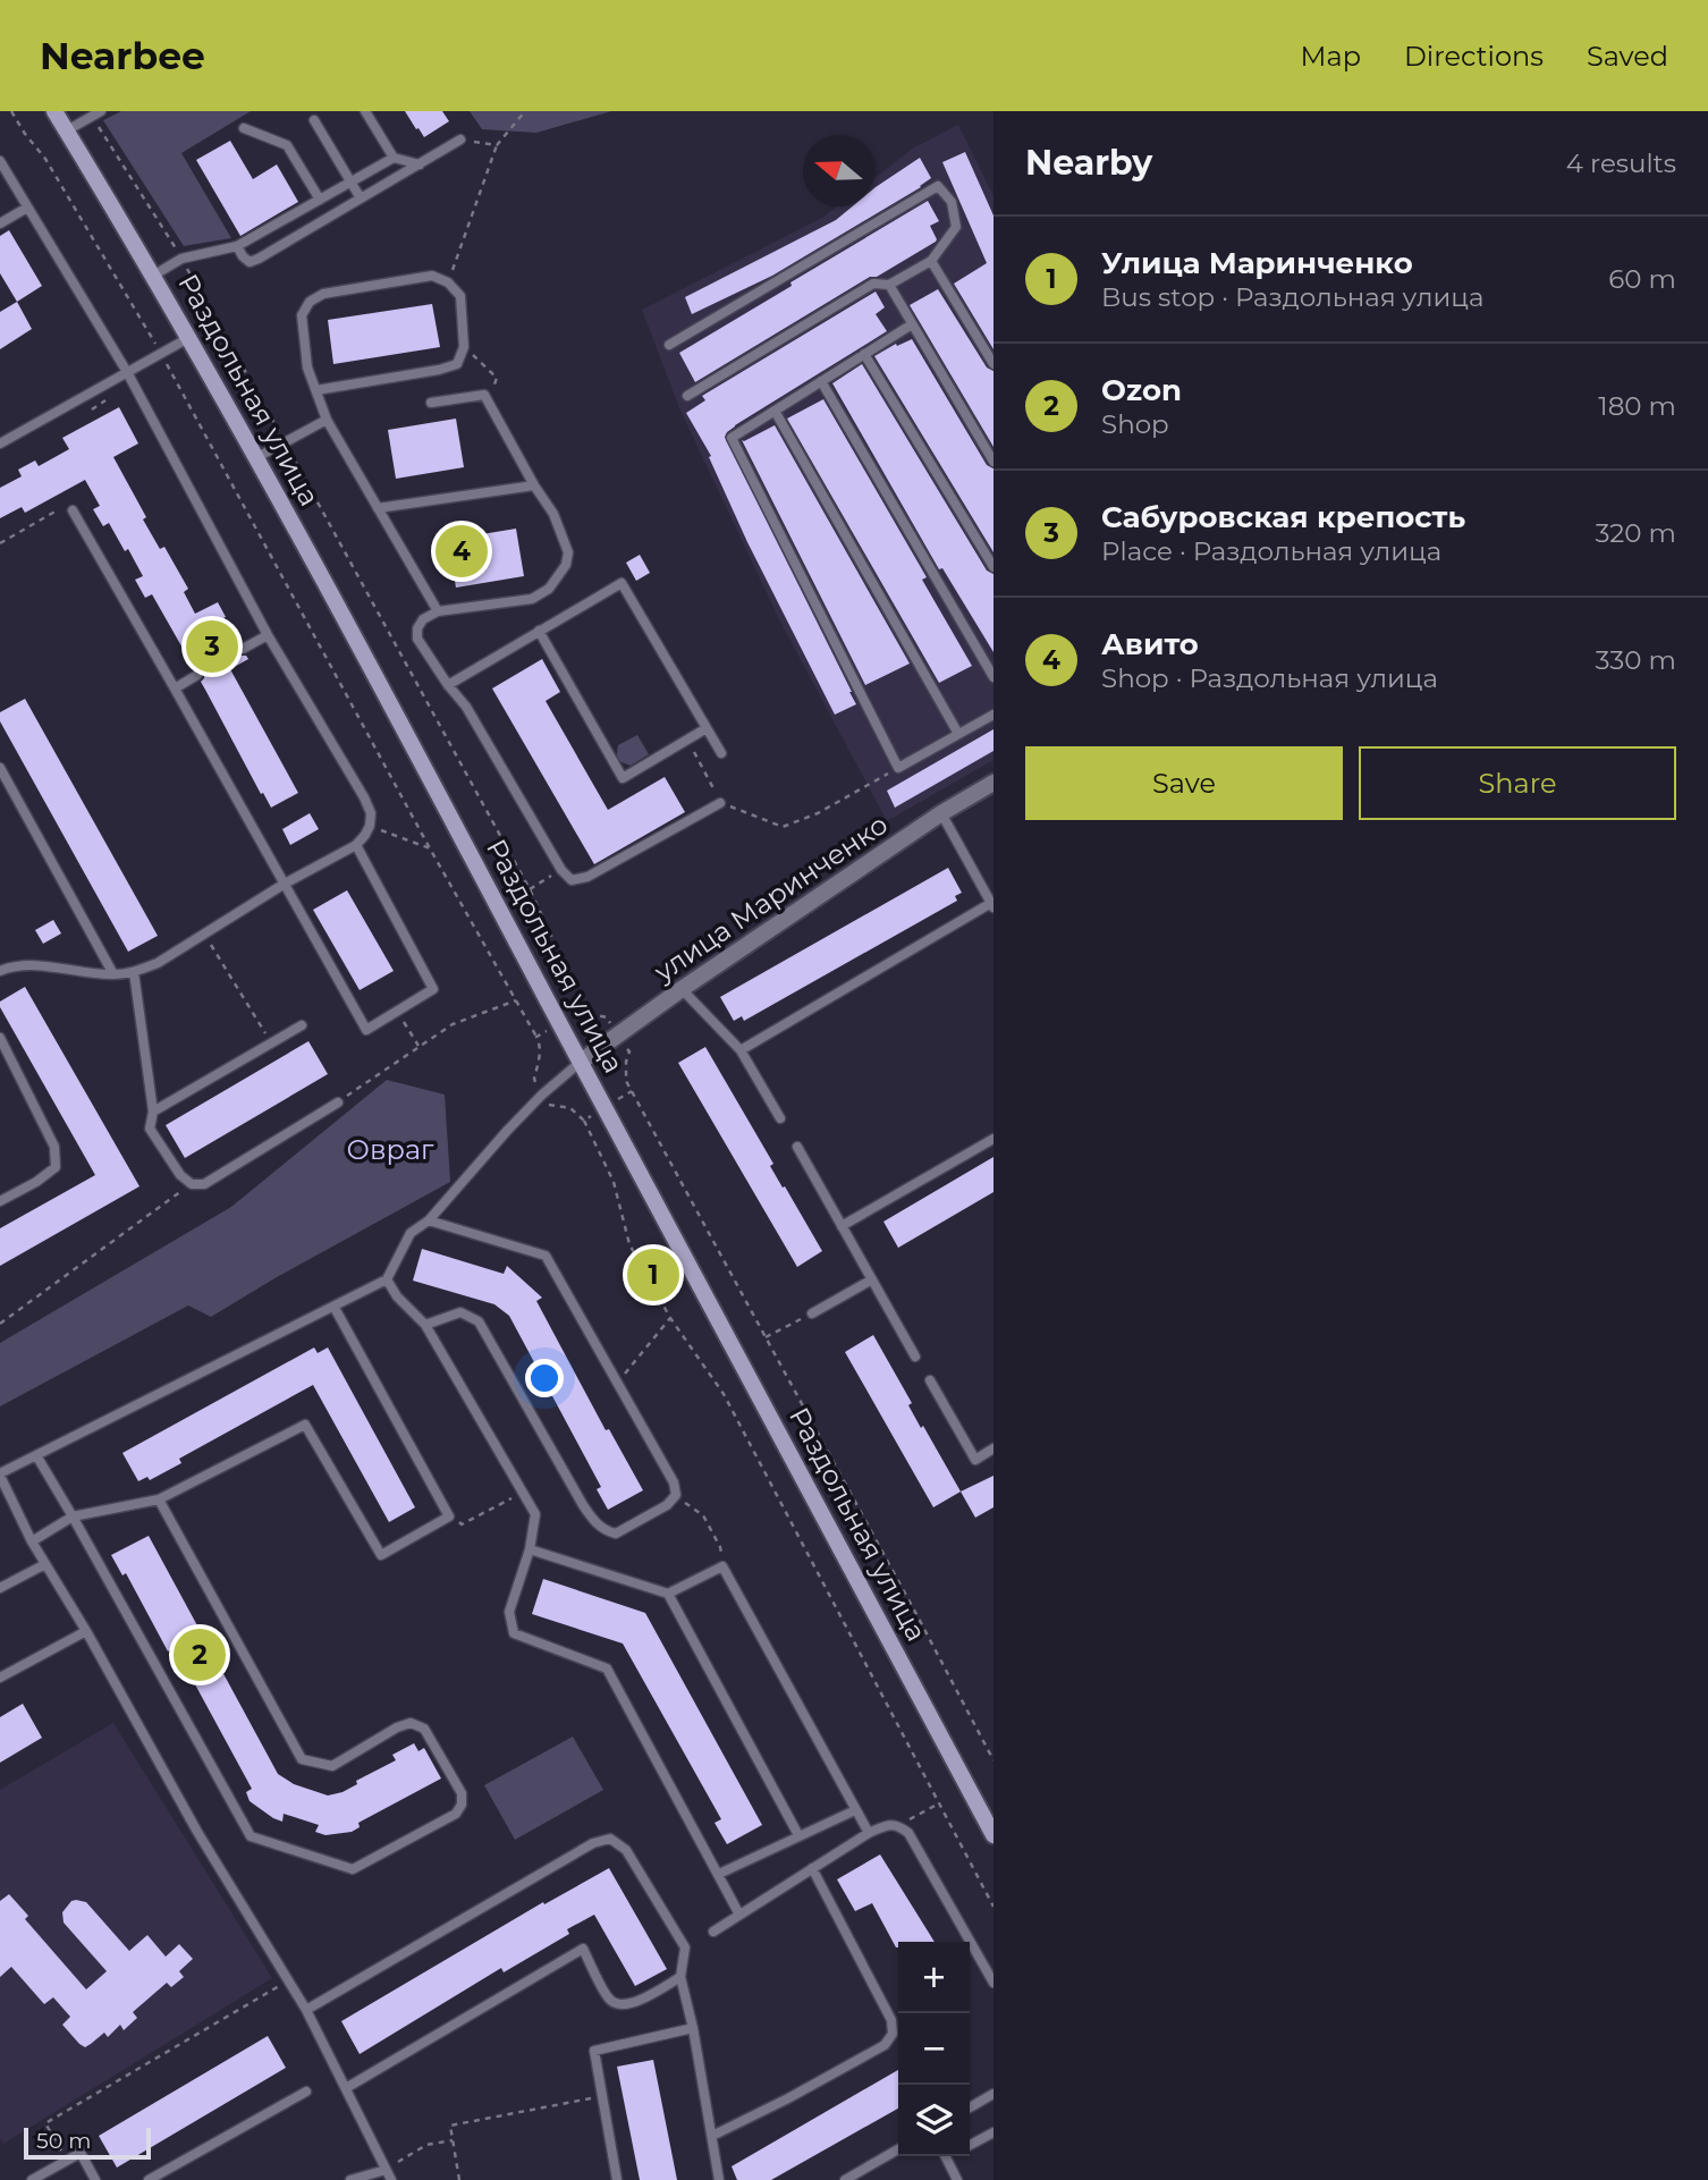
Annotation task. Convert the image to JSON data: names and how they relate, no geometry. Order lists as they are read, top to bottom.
{
  "streets": {
    "main road": ["Раздольная улица"],
    "street": ["улица Маринченко"]
  },
  "crossings": [
    ["Раздольная улица", "улица Маринченко"]
  ],
  "parks": ["Овраг"],
  "scale_bar": "50 m",
  "north": "left",
  "page": {
    "header": "Nearbee",
    "nav": ["Map", "Directions", "Saved"],
    "heading": ["Nearby", "4 results"],
    "list": [
      {
        "mark": "1",
        "name": "Улица Маринченко",
        "note": "Bus stop · Раздольная улица",
        "value": "60 m"
      },
      {
        "mark": "2",
        "name": "Ozon",
        "note": "Shop",
        "value": "180 m"
      },
      {
        "mark": "3",
        "name": "Сабуровская крепость",
        "note": "Place · Раздольная улица",
        "value": "320 m"
      },
      {
        "mark": "4",
        "name": "Авито",
        "note": "Shop · Раздольная улица",
        "value": "330 m"
      }
    ],
    "pins": [
      "4",
      "3",
      "1",
      "2"
    ],
    "buttons": ["Save", "Share"],
    "map_buttons": ["+", "−"],
    "scale": "50 m"
  }
}
